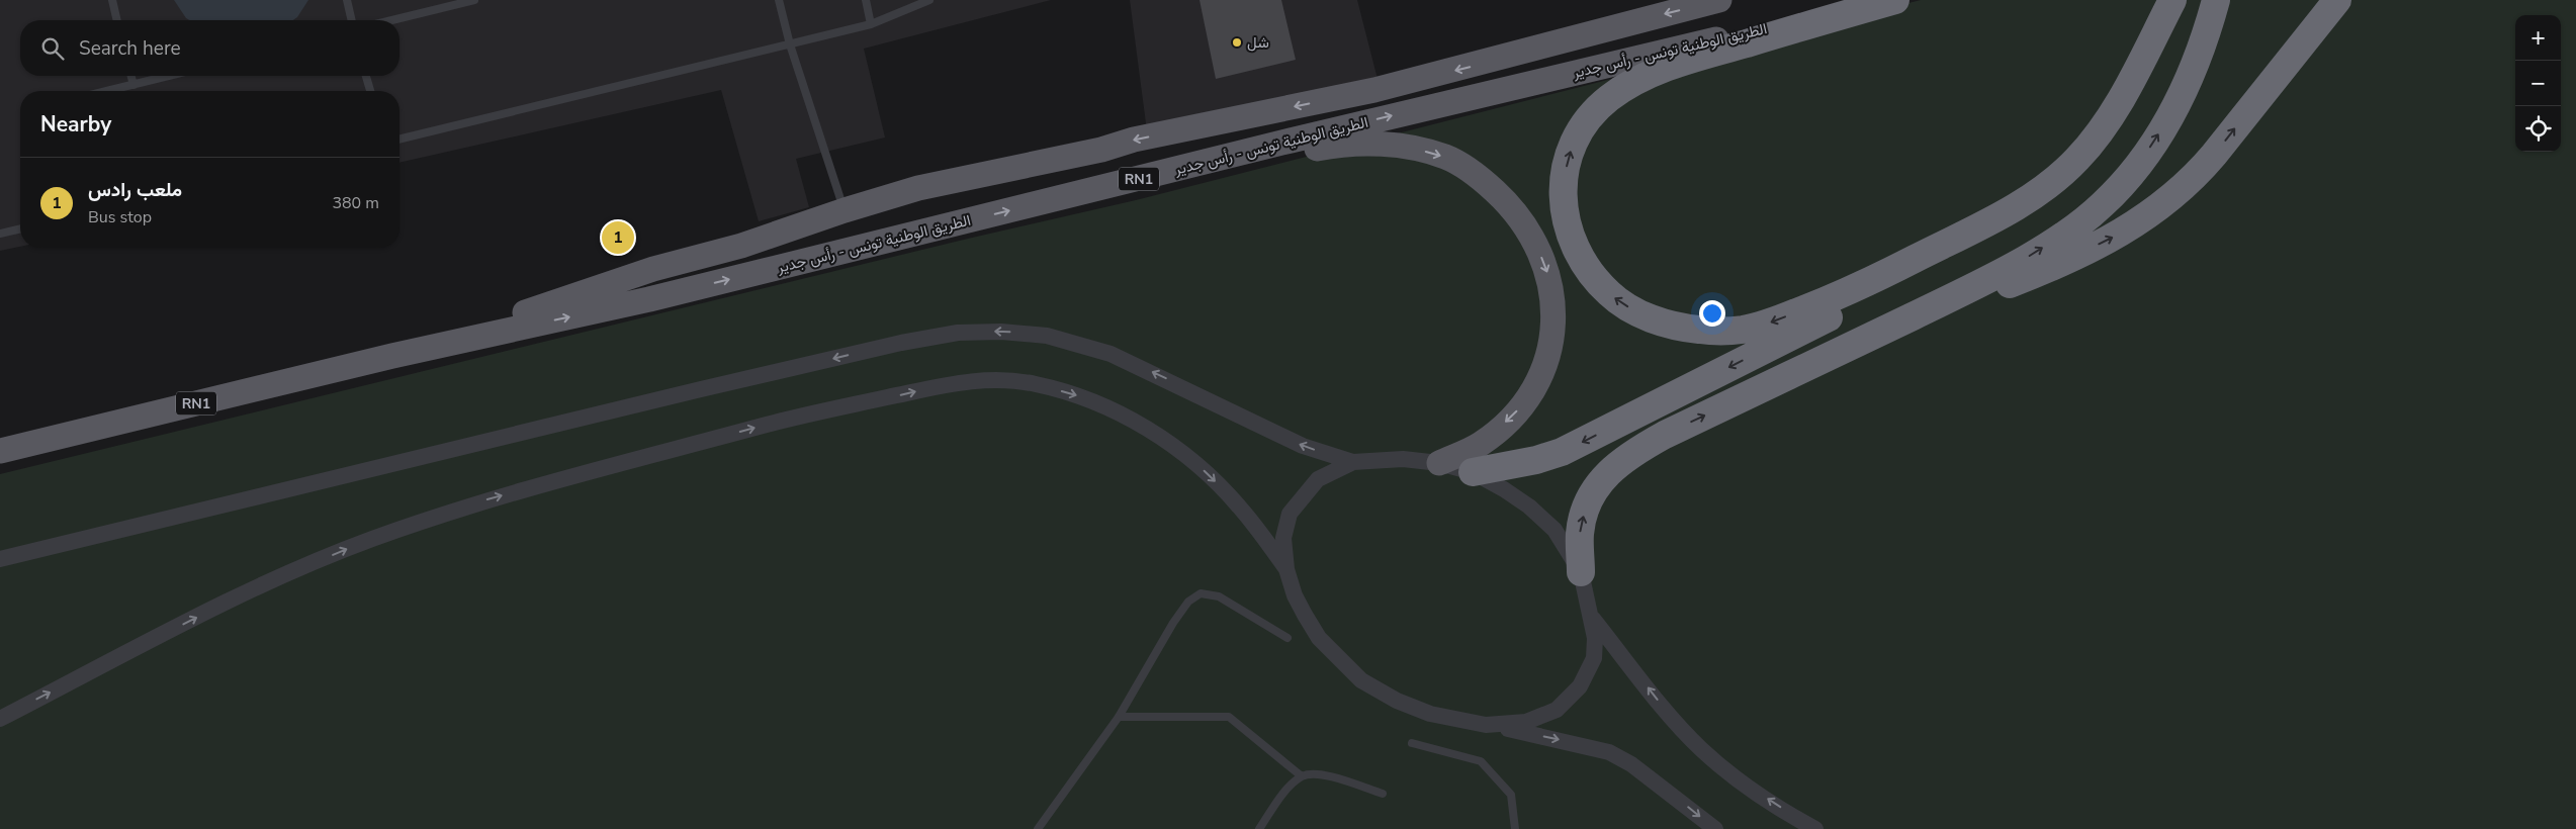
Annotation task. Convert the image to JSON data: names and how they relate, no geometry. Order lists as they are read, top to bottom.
{
  "streets": {
    "main road": ["الطريق الوطنية تونس - رأس جدير", "RN1"]
  },
  "places": ["شل"],
  "page": {
    "map_buttons": ["+", "−"],
    "search": "Search here",
    "heading": "Nearby",
    "list": [
      {
        "mark": "1",
        "name": "ملعب رادس",
        "note": "Bus stop",
        "value": "380 m"
      }
    ],
    "pins": "1"
  }
}
